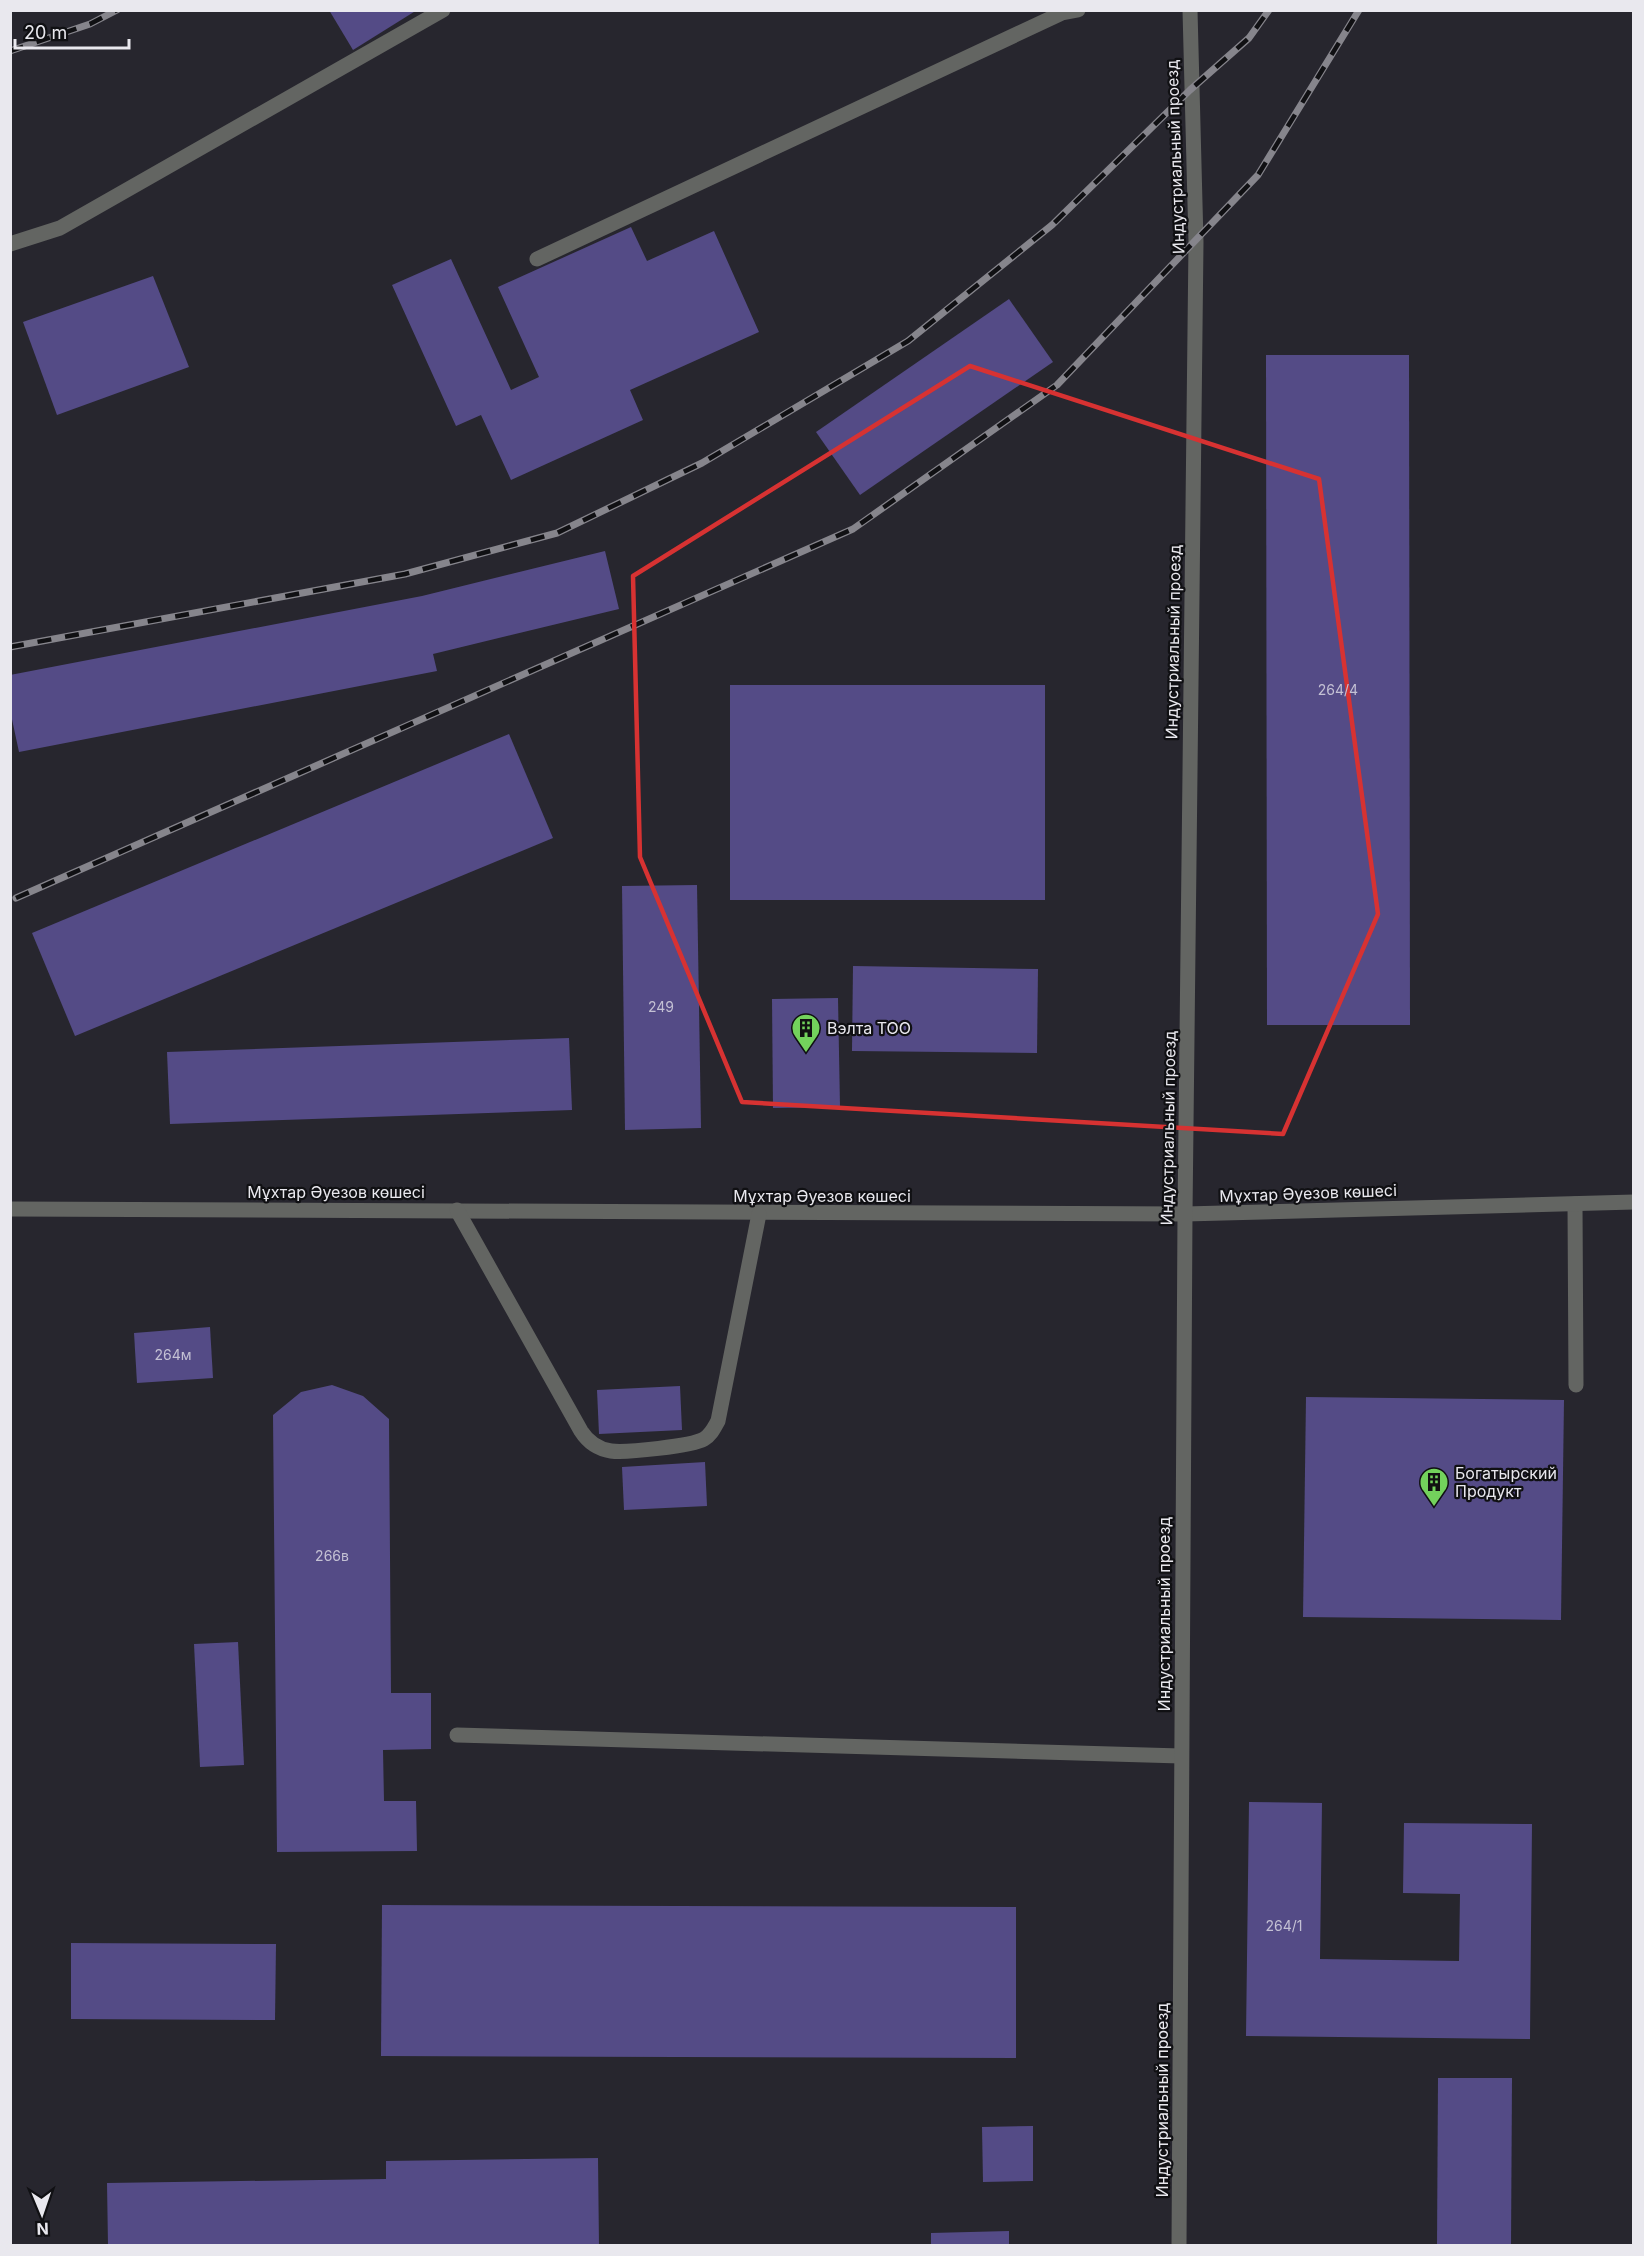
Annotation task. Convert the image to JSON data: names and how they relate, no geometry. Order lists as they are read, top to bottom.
{
  "streets": {
    "street": ["Индустриальный проезд", "Мұхтар Әуезов көшесі"]
  },
  "crossings": [
    ["Индустриальный проезд", "Мұхтар Әуезов көшесі"]
  ],
  "places": {
    "building": ["Вэлта ТОО", "Богатырский Продукт"]
  },
  "house_numbers": [
    "264/4",
    "249",
    "264м",
    "266в",
    "264/1"
  ],
  "scale_bar": "20 m",
  "north": "bottom"
}
